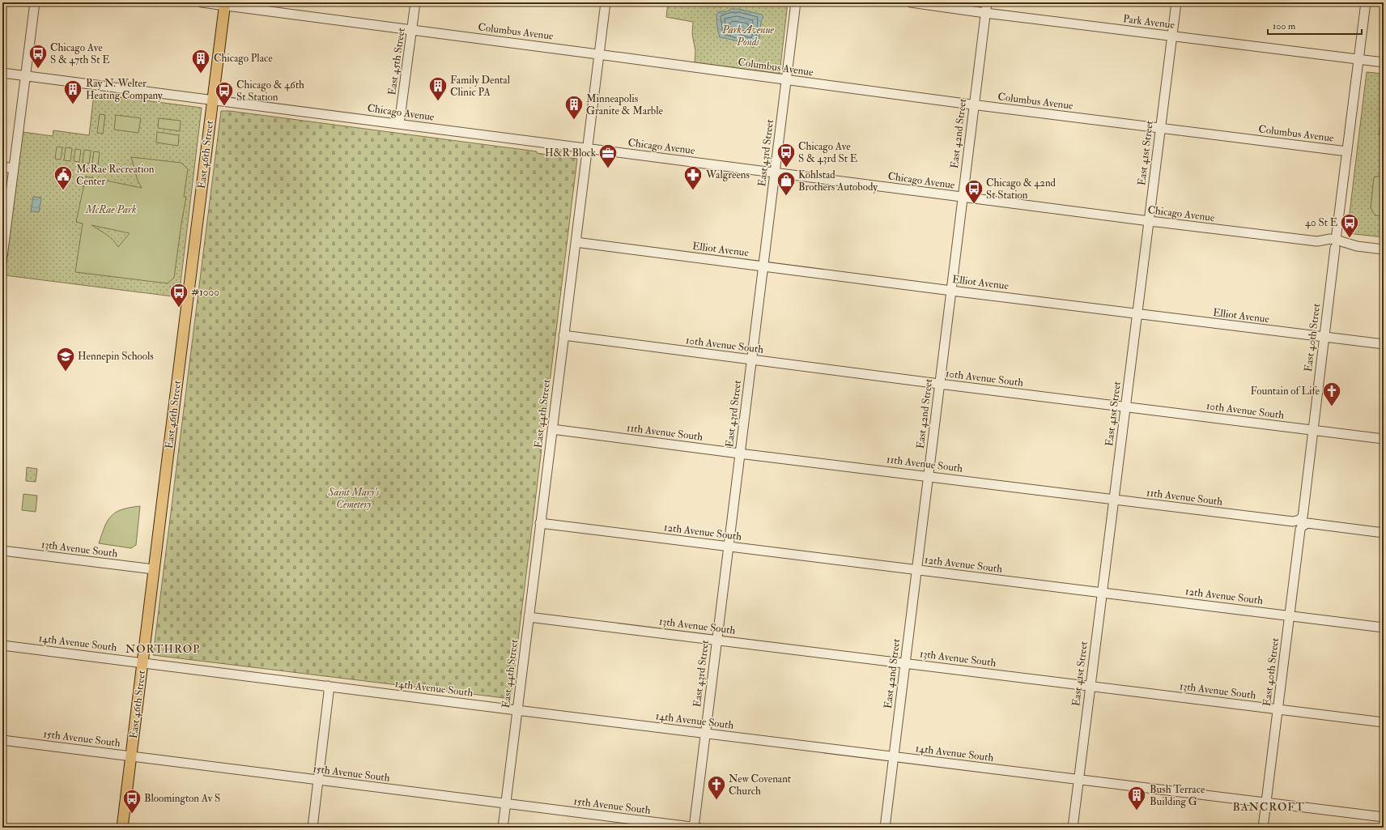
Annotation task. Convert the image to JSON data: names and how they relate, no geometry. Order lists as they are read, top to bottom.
{
  "streets": {
    "main road": ["East 46th Street"],
    "street": [
      "Park Avenue",
      "Columbus Avenue",
      "East 45th Street",
      "Chicago Avenue",
      "East 42nd Street",
      "East 43rd Street",
      "East 41st Street",
      "Elliot Avenue",
      "East 40th Street",
      "10th Avenue South",
      "East 44th Street",
      "11th Avenue South",
      "12th Avenue South",
      "13th Avenue South",
      "14th Avenue South",
      "15th Avenue South"
    ]
  },
  "crossings": [
    ["Park Avenue", "East 42nd Street"],
    ["Park Avenue", "East 41st Street"],
    ["Park Avenue", "East 40th Street"],
    ["Columbus Avenue", "East 45th Street"],
    ["Columbus Avenue", "East 42nd Street"],
    ["Columbus Avenue", "East 43rd Street"],
    ["Columbus Avenue", "East 41st Street"],
    ["Columbus Avenue", "East 46th Street"],
    ["Columbus Avenue", "East 40th Street"],
    ["Columbus Avenue", "East 44th Street"],
    ["East 45th Street", "Chicago Avenue"],
    ["Chicago Avenue", "East 42nd Street"],
    ["Chicago Avenue", "East 43rd Street"],
    ["Chicago Avenue", "East 41st Street"],
    ["Chicago Avenue", "East 46th Street"],
    ["Chicago Avenue", "East 40th Street"],
    ["Chicago Avenue", "East 44th Street"],
    ["East 42nd Street", "Elliot Avenue"],
    ["East 42nd Street", "10th Avenue South"],
    ["East 42nd Street", "11th Avenue South"],
    ["East 42nd Street", "12th Avenue South"],
    ["East 42nd Street", "13th Avenue South"],
    ["East 42nd Street", "14th Avenue South"],
    ["East 43rd Street", "Elliot Avenue"],
    ["East 43rd Street", "10th Avenue South"],
    ["East 43rd Street", "11th Avenue South"],
    ["East 43rd Street", "12th Avenue South"],
    ["East 43rd Street", "13th Avenue South"],
    ["East 43rd Street", "14th Avenue South"],
    ["East 43rd Street", "15th Avenue South"],
    ["East 41st Street", "Elliot Avenue"],
    ["East 41st Street", "10th Avenue South"],
    ["East 41st Street", "11th Avenue South"],
    ["East 41st Street", "12th Avenue South"],
    ["East 41st Street", "13th Avenue South"],
    ["East 41st Street", "14th Avenue South"],
    ["East 46th Street", "13th Avenue South"],
    ["East 46th Street", "14th Avenue South"],
    ["East 46th Street", "15th Avenue South"],
    ["Elliot Avenue", "East 40th Street"],
    ["Elliot Avenue", "East 44th Street"],
    ["East 40th Street", "10th Avenue South"],
    ["East 40th Street", "11th Avenue South"],
    ["East 40th Street", "12th Avenue South"],
    ["East 40th Street", "13th Avenue South"],
    ["East 40th Street", "14th Avenue South"],
    ["10th Avenue South", "East 44th Street"],
    ["East 44th Street", "11th Avenue South"],
    ["East 44th Street", "12th Avenue South"],
    ["East 44th Street", "13th Avenue South"],
    ["East 44th Street", "14th Avenue South"],
    ["East 44th Street", "15th Avenue South"]
  ],
  "districts": ["NORTHROP", "BANCROFT"],
  "parks": ["Park Avenue Ponds", "McRae Park", "Saint Mary's Cemetery"],
  "places": {
    "bus stop": [
      "Chicago Ave S & 47th St E",
      "Chicago & 46th St Station",
      "Chicago Ave S & 43rd St E",
      "Chicago & 42nd St Station",
      "40 St E",
      "#1000",
      "Bloomington Av S"
    ],
    "building": [
      "Chicago Place",
      "Family Dental Clinic PA",
      "Ray N. Welter Heating Company",
      "Minneapolis Granite & Marble",
      "Bush Terrace Building G"
    ],
    "office": ["H&R Block"],
    "public building": ["McRae Recreation Center"],
    "pharmacy": ["Walgreens"],
    "shop": ["Kohlstad Brothers Autobody"],
    "school or university": ["Hennepin Schools"],
    "church": ["Fountain of Life", "New Covenant Church"]
  },
  "scale_bar": "100 m"
}
